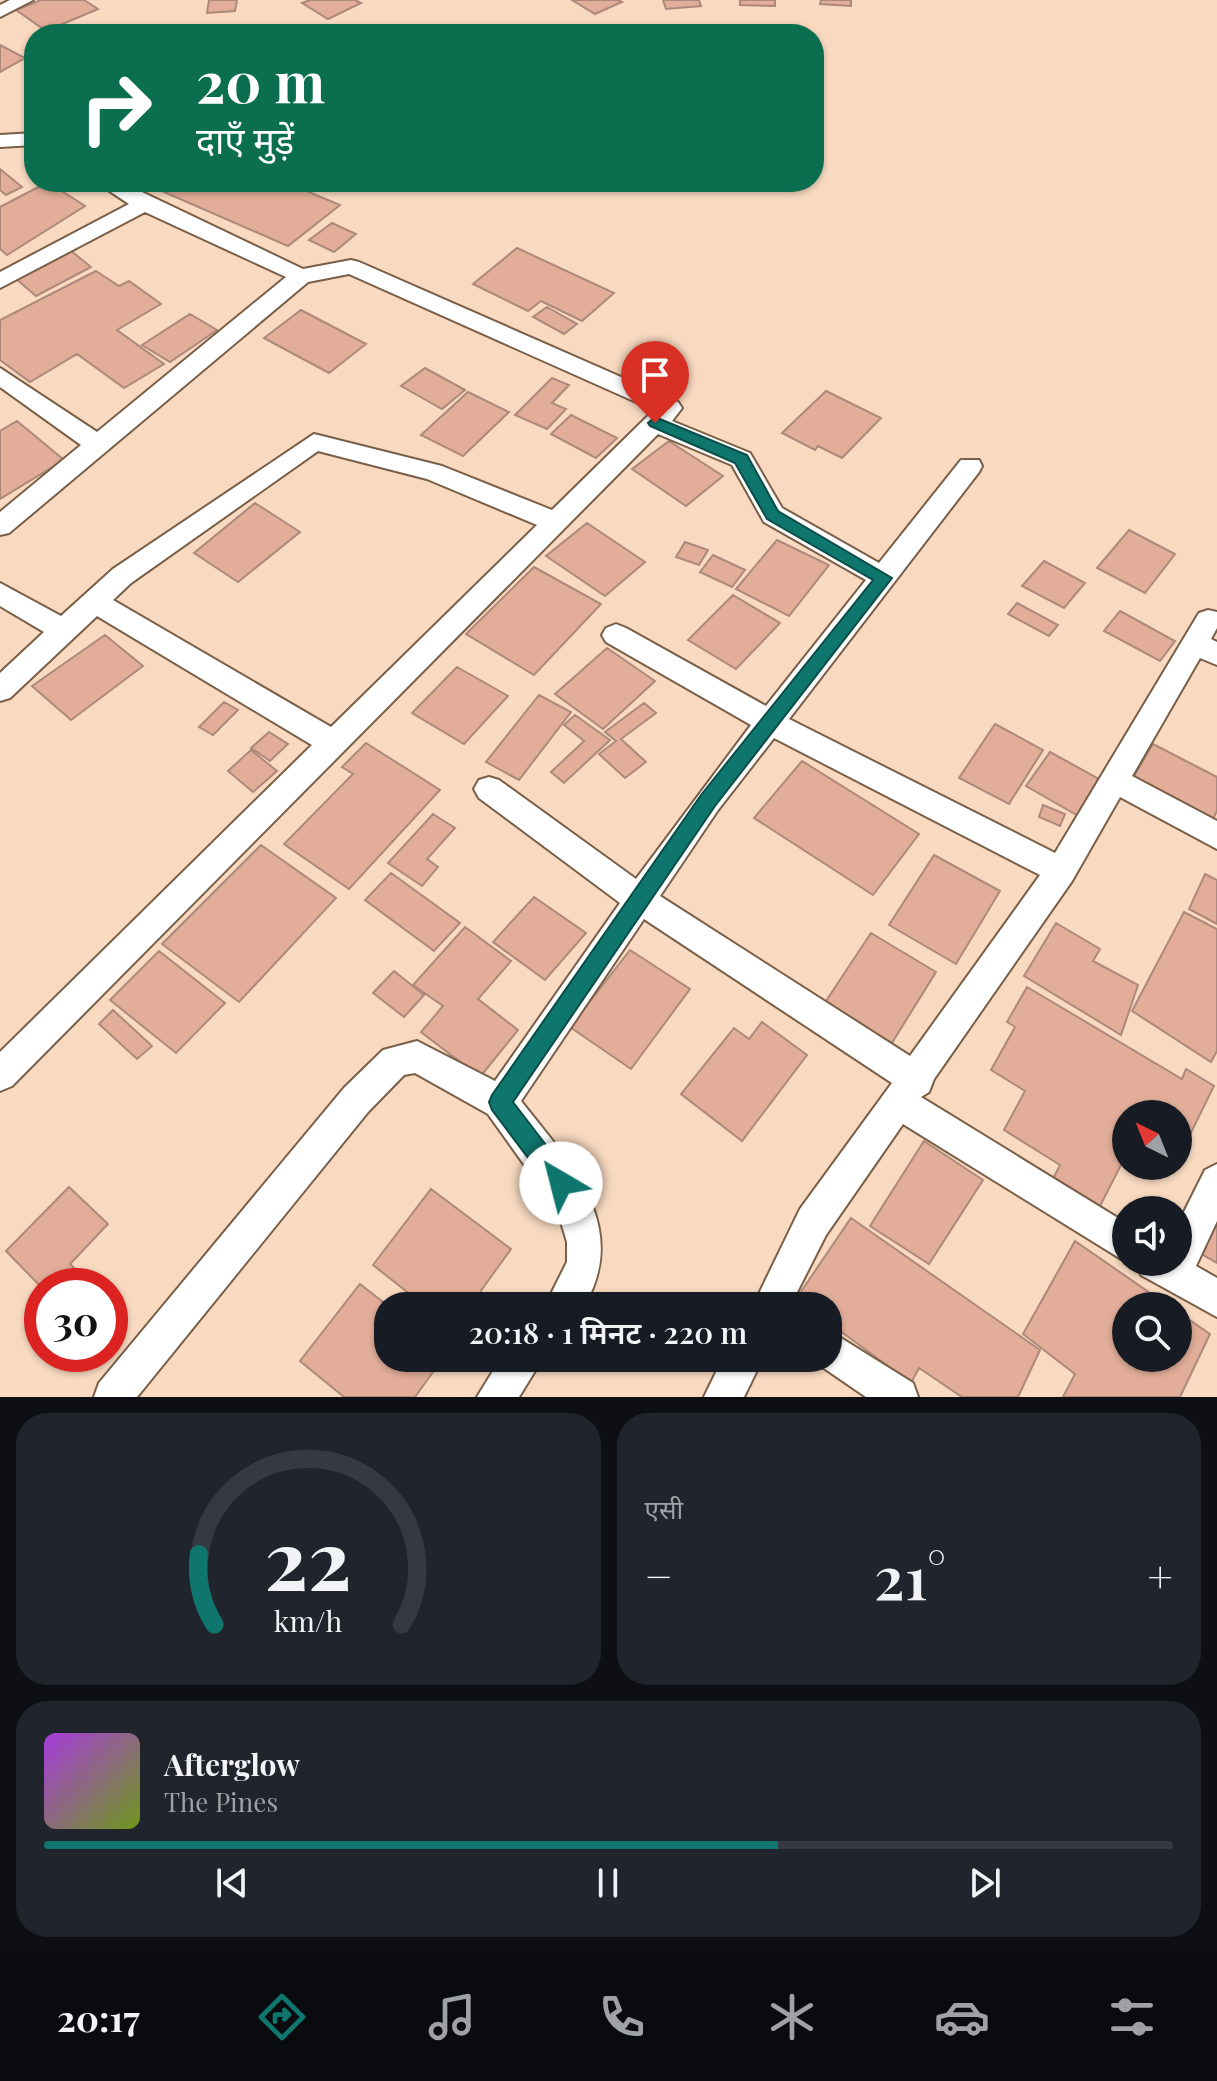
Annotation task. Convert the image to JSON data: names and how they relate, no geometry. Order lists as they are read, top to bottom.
{
  "north": "top left",
  "page": {
    "turn": ["20 m", "दाएँ मुड़ें"],
    "limit": "30",
    "trip": "20:18 · 1 मिनट · 220 m",
    "tile": "एसी",
    "heat": ["−", "21°", "+"],
    "song": ["Afterglow", "The Pines"],
    "tabs": "20:17",
    "gauge": ["22", "km/h"]
  }
}
